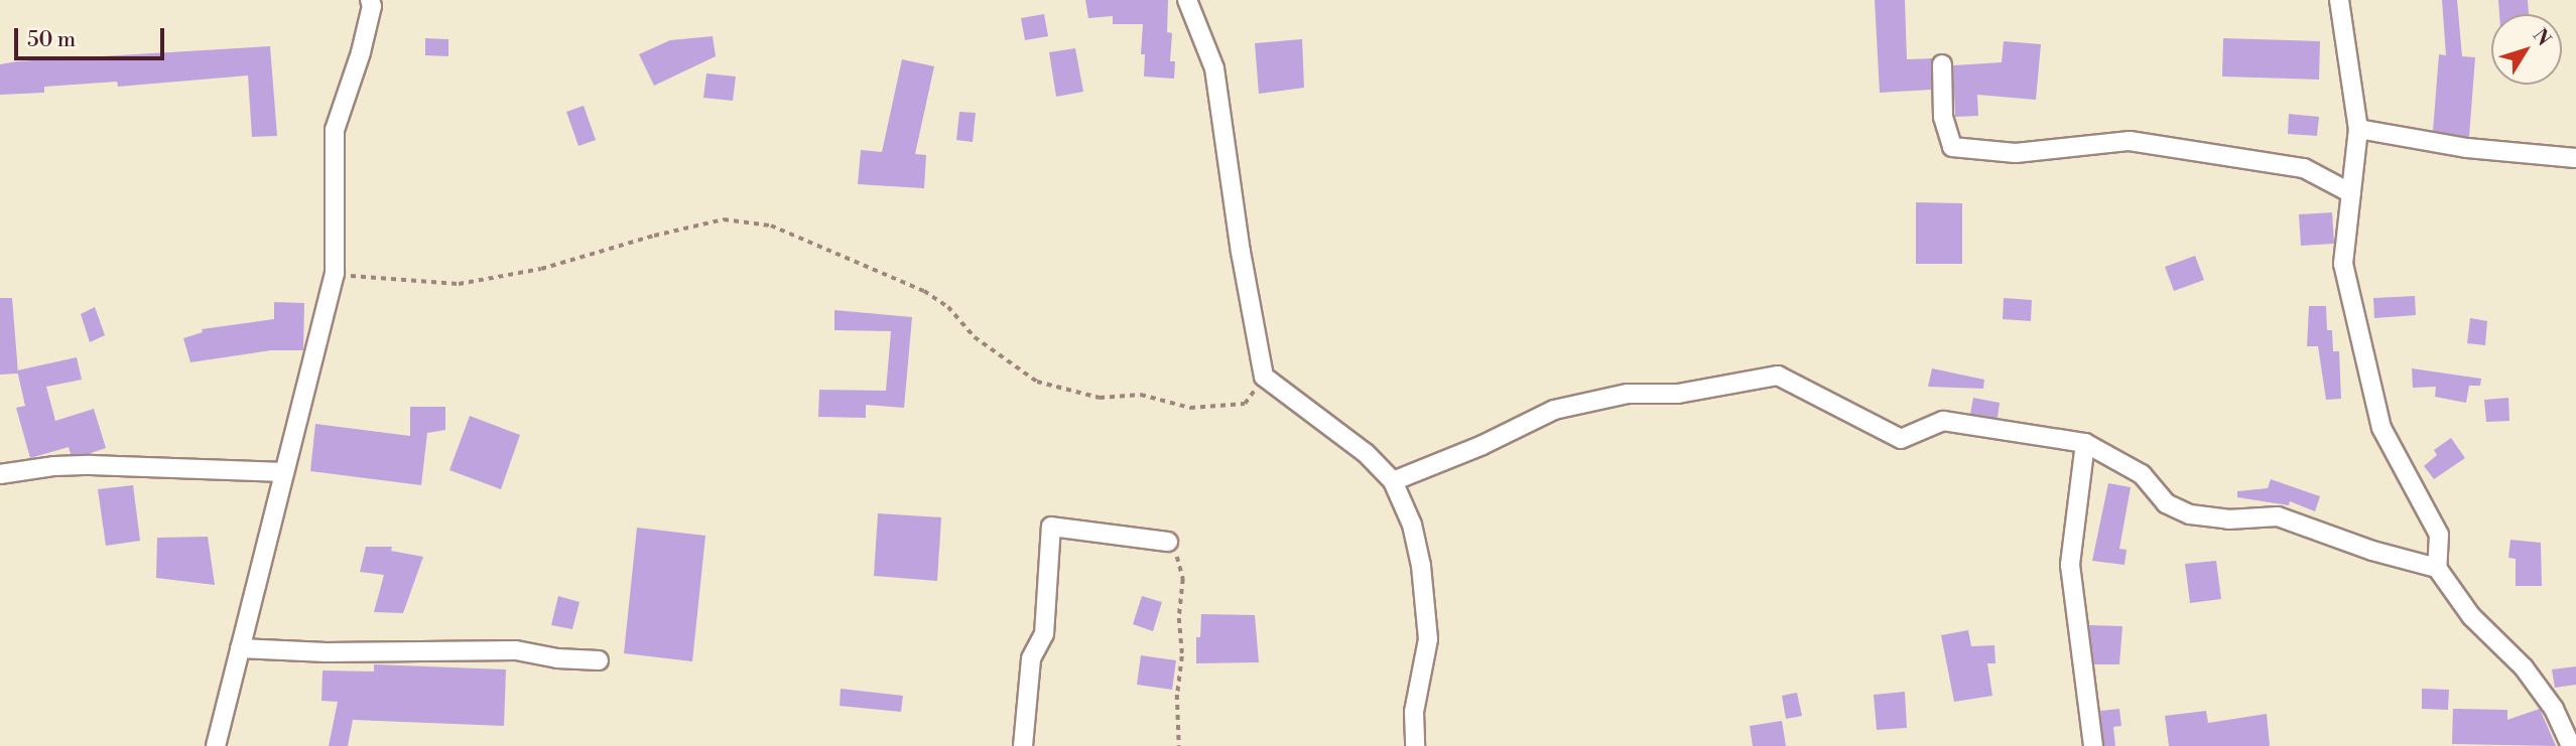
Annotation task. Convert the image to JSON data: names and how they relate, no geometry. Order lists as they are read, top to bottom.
{
  "scale_bar": "50 m",
  "north": "top right"
}
